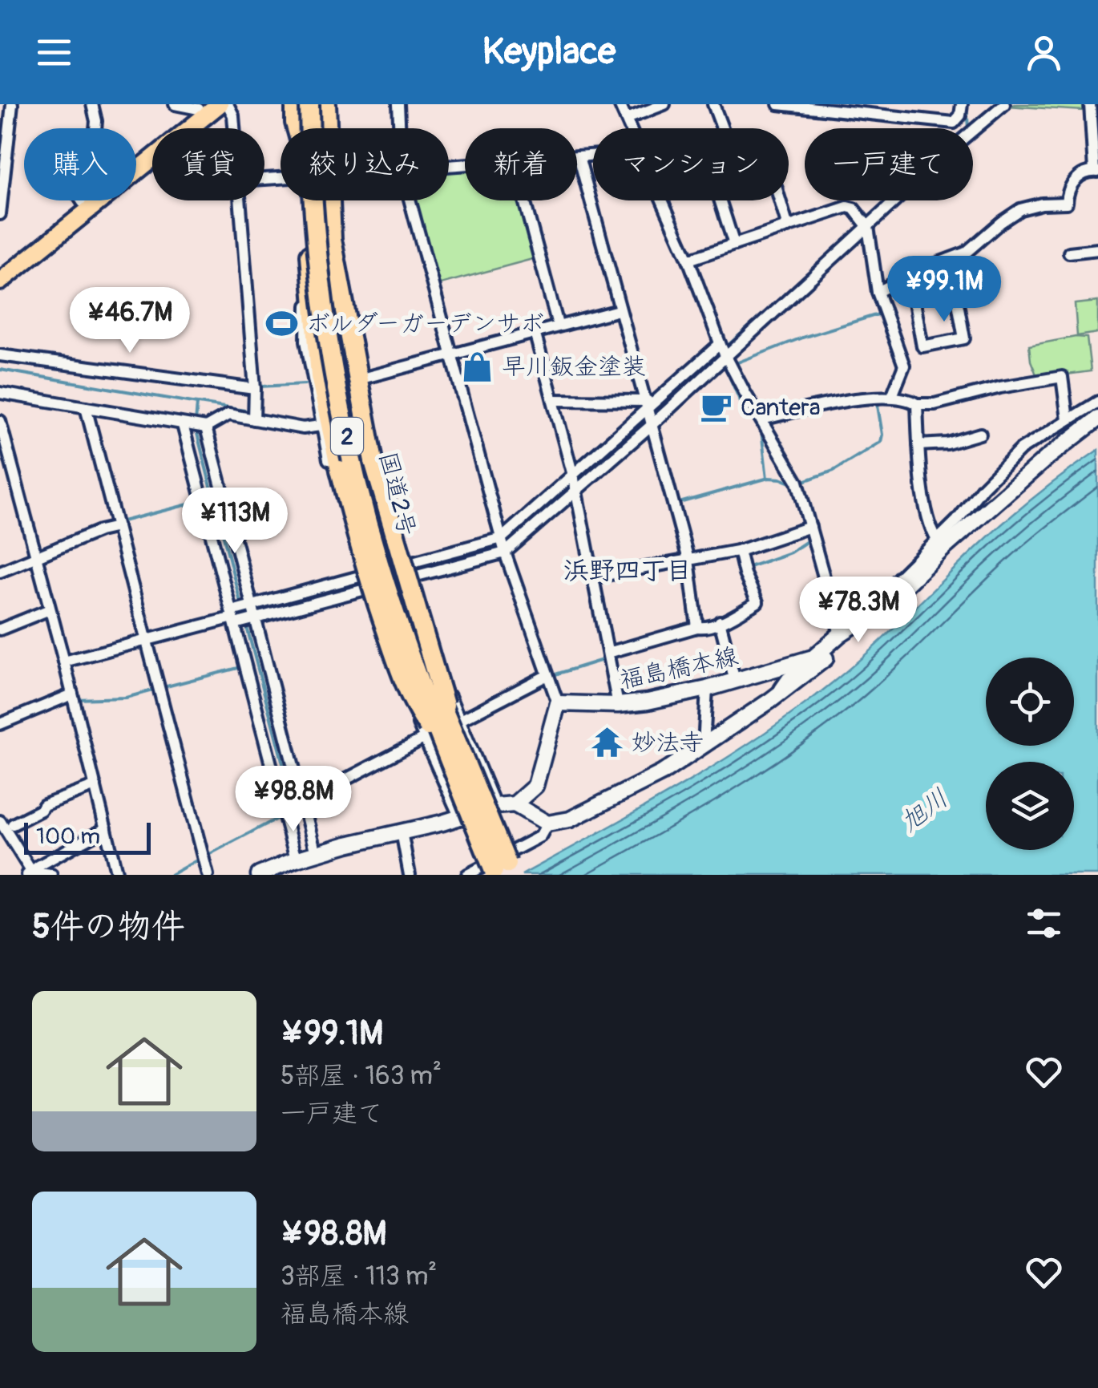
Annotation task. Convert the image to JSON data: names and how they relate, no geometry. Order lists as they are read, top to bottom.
{
  "streets": {
    "highway": ["2", "国道2号"],
    "main road": ["福島橋本線"]
  },
  "districts": ["浜野四丁目"],
  "water": ["旭川"],
  "places": {
    "sports": ["ボルダーガーデンサボ"],
    "shop": ["早川鈑金塗装"],
    "cafe": ["Cantera"],
    "temple": ["妙法寺"]
  },
  "scale_bar": "100 m",
  "page": {
    "header": "Keyplace",
    "chip": [
      "購入",
      "賃貸",
      "絞り込み",
      "新着",
      "マンション",
      "一戸建て"
    ],
    "price": [
      "¥99.1M",
      "¥46.7M",
      "¥113M",
      "¥78.3M",
      "¥98.8M"
    ],
    "scale": "100 m",
    "heading": "5件の物件",
    "list": [
      {
        "name": "¥99.1M",
        "note": "5部屋 · 163 m² · 一戸建て"
      },
      {
        "name": "¥98.8M",
        "note": "3部屋 · 113 m² · 福島橋本線"
      }
    ]
  }
}
